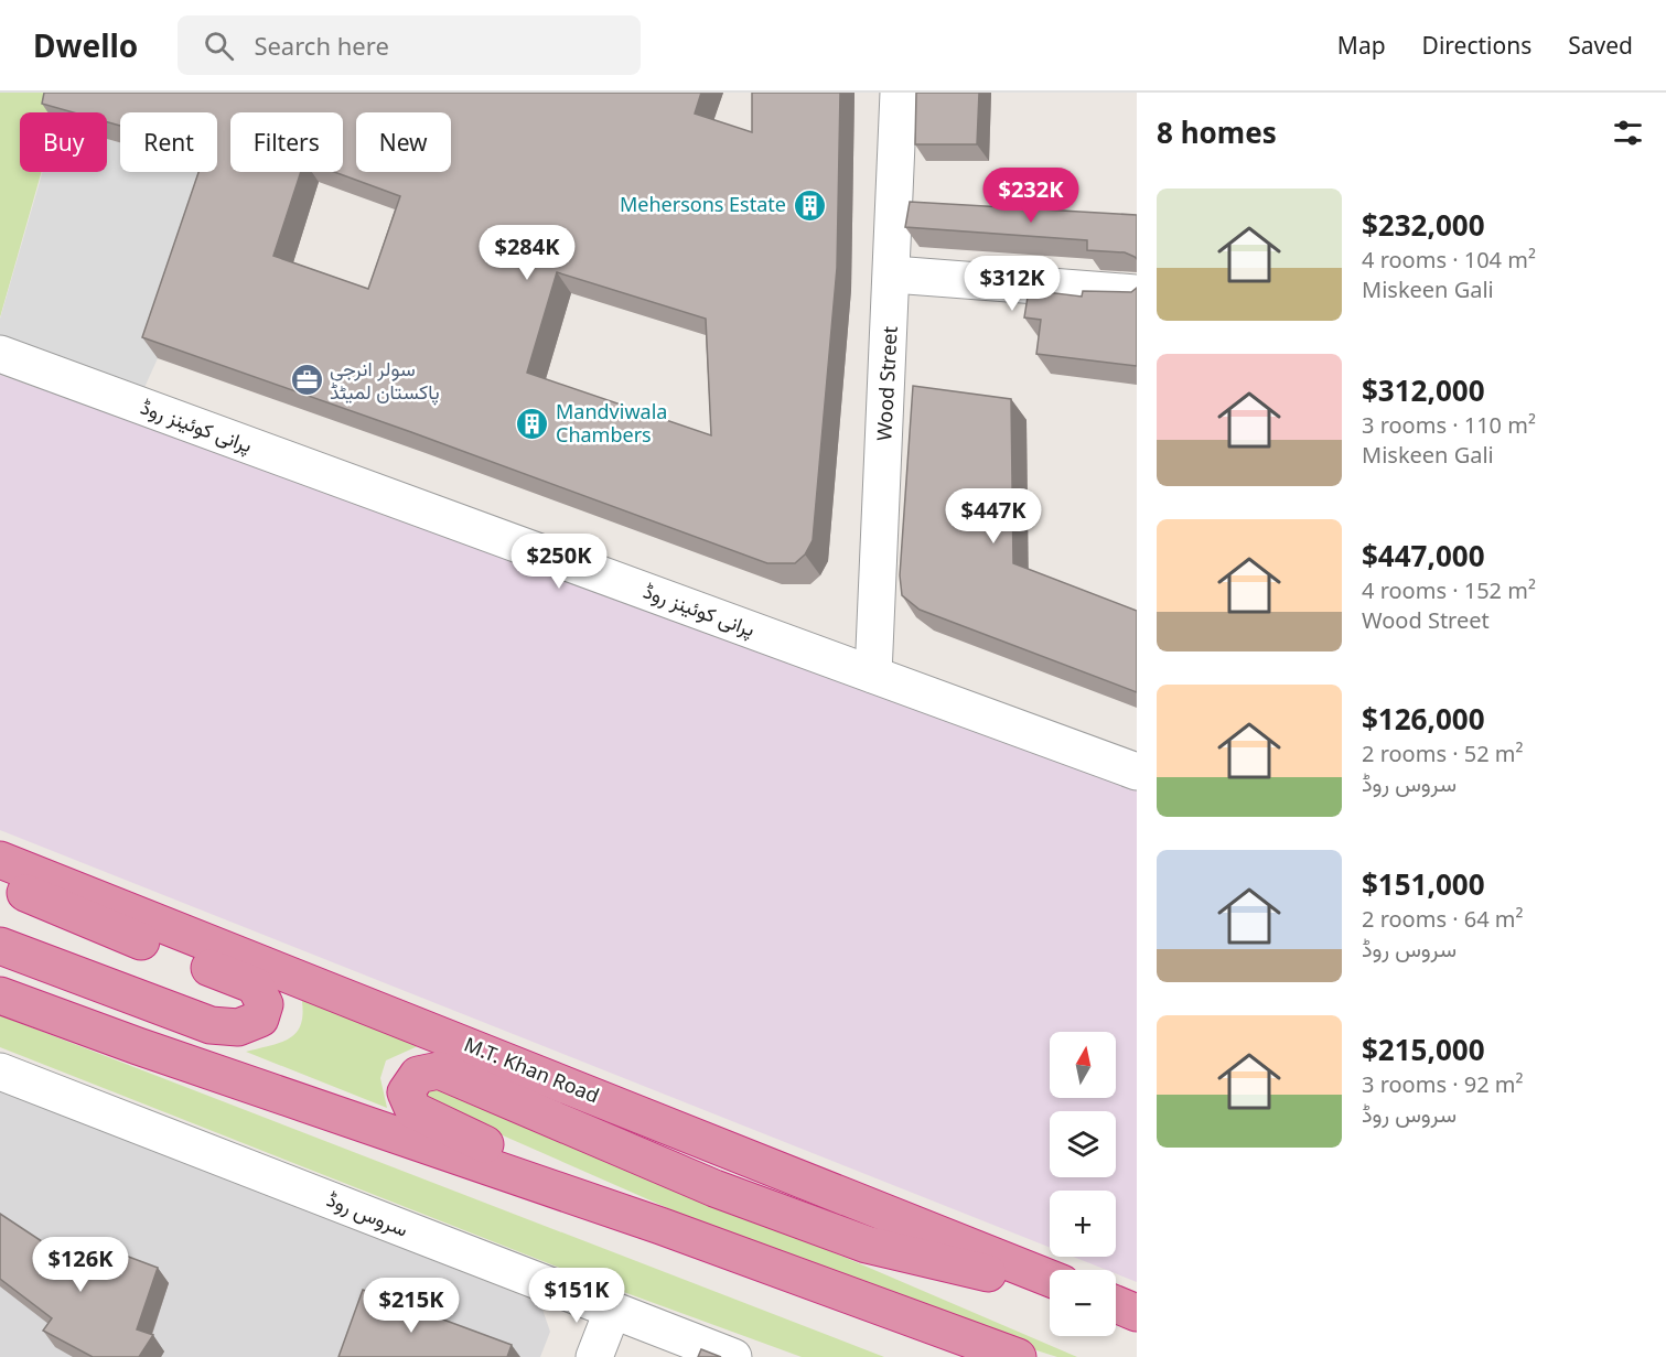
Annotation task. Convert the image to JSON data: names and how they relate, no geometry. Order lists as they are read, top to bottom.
{
  "streets": {
    "highway": ["M.T. Khan Road"],
    "street": ["Wood Street", "پرانی کوئینز روڈ", "سروس روڈ"]
  },
  "crossings": [
    ["Wood Street", "پرانی کوئینز روڈ"]
  ],
  "places": {
    "building": ["Mehersons Estate", "Mandviwala Chambers"],
    "office": ["سولر انرجی پاکستان لمیٹڈ"]
  },
  "north": "top",
  "page": {
    "header": "Dwello",
    "search": "Search here",
    "nav": ["Map", "Directions", "Saved"],
    "heading": "8 homes",
    "chip": [
      "Buy",
      "Rent",
      "Filters",
      "New"
    ],
    "price": [
      "$232K",
      "$284K",
      "$312K",
      "$447K",
      "$250K",
      "$126K",
      "$151K",
      "$215K"
    ],
    "list": [
      {
        "name": "$232,000",
        "note": "4 rooms · 104 m² · Miskeen Gali"
      },
      {
        "name": "$312,000",
        "note": "3 rooms · 110 m² · Miskeen Gali"
      },
      {
        "name": "$447,000",
        "note": "4 rooms · 152 m² · Wood Street"
      },
      {
        "name": "$126,000",
        "note": "2 rooms · 52 m² · سروس روڈ"
      },
      {
        "name": "$151,000",
        "note": "2 rooms · 64 m² · سروس روڈ"
      },
      {
        "name": "$215,000",
        "note": "3 rooms · 92 m² · سروس روڈ"
      }
    ],
    "map_buttons": ["+", "−"]
  }
}
